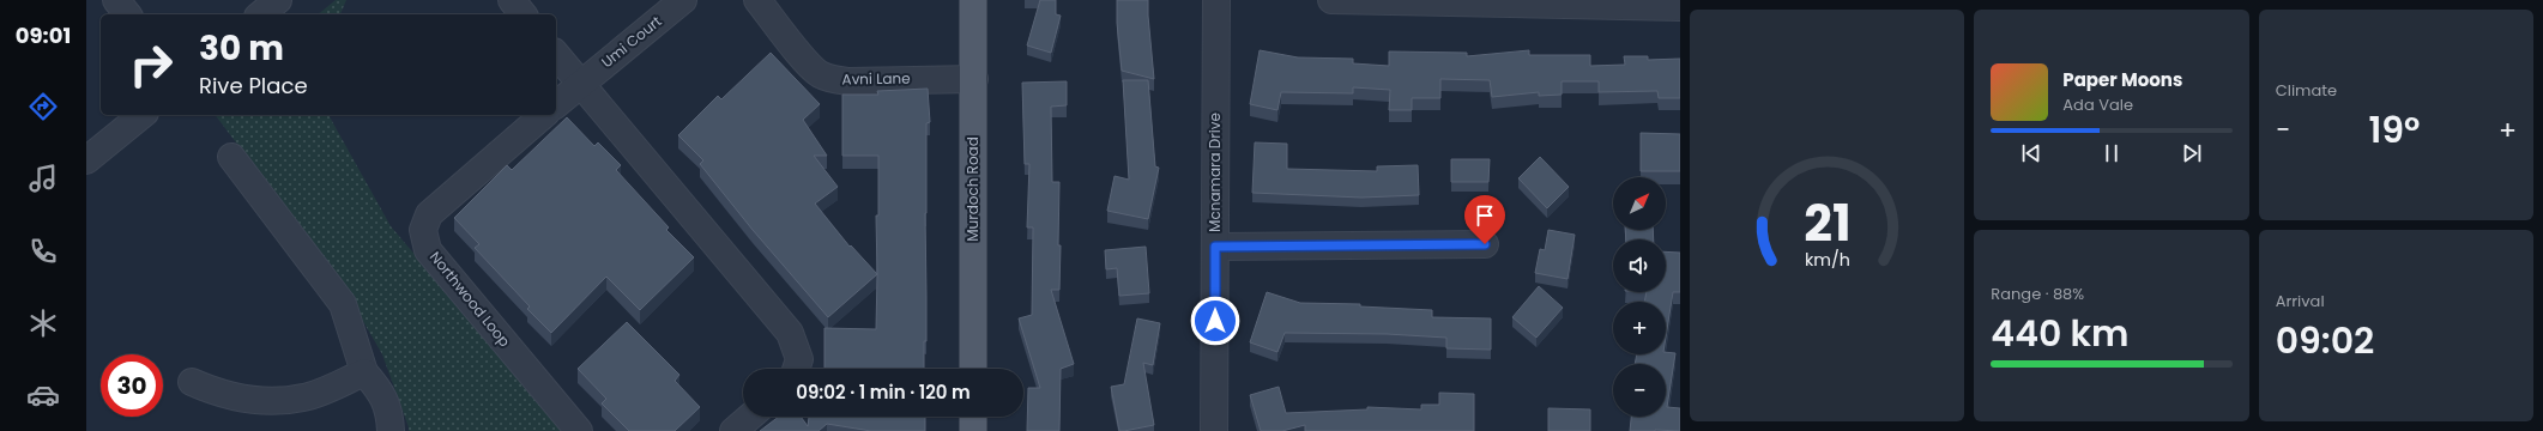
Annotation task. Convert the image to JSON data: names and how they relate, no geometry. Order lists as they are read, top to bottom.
{
  "streets": {
    "main road": ["Murdoch Road"],
    "street": [
      "Umi Court",
      "Avni Lane",
      "Mcnamara Drive",
      "Northwood Loop"
    ]
  },
  "crossings": [
    ["Avni Lane", "Murdoch Road"]
  ],
  "north": "top right",
  "page": {
    "tabs": "09:01",
    "tile": [
      "Climate",
      ["Range · 88%", "440 km"],
      ["Arrival", "09:02"]
    ],
    "turn": ["30 m", "Rive Place"],
    "song": ["Paper Moons", "Ada Vale"],
    "heat": ["−", "19°", "+"],
    "map_buttons": ["+", "−"],
    "limit": "30",
    "trip": "09:02 · 1 min · 120 m",
    "gauge": ["21", "km/h"]
  }
}
